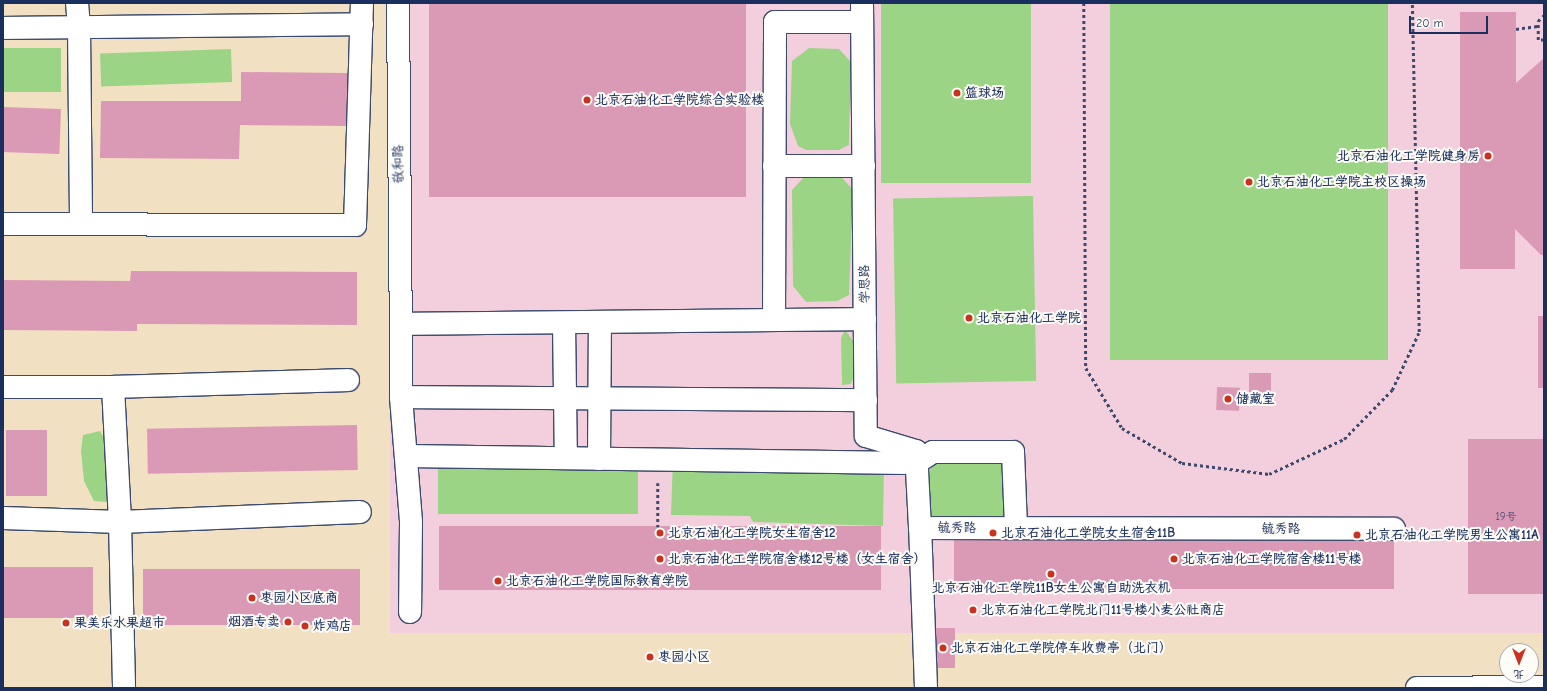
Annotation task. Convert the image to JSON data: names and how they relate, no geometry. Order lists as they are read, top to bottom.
{
  "streets": {
    "street": ["敬和路", "学思路", "毓秀路"]
  },
  "crossings": [
    ["学思路", "毓秀路"]
  ],
  "places": [
    "篮球场",
    "北京石油化工学院综合实验楼",
    "北京石油化工学院健身房",
    "北京石油化工学院主校区操场",
    "北京石油化工学院",
    "储藏室",
    "北京石油化工学院女生宿舍12",
    "北京石油化工学院女生宿舍11B",
    "北京石油化工学院男生公寓11A",
    "北京石油化工学院宿舍楼12号楼（女生宿舍）",
    "北京石油化工学院宿舍楼11号楼",
    "北京石油化工学院11B女生公寓自助洗衣机",
    "北京石油化工学院国际教育学院",
    "枣园小区底商",
    "北京石油化工学院北门11号楼小麦公社商店",
    "烟酒专卖",
    "果美乐水果超市",
    "炸鸡店",
    "北京石油化工学院停车收费亭（北门）",
    "枣园小区"
  ],
  "house_numbers": ["19号"],
  "scale_bar": "20 m",
  "north": "bottom"
}
